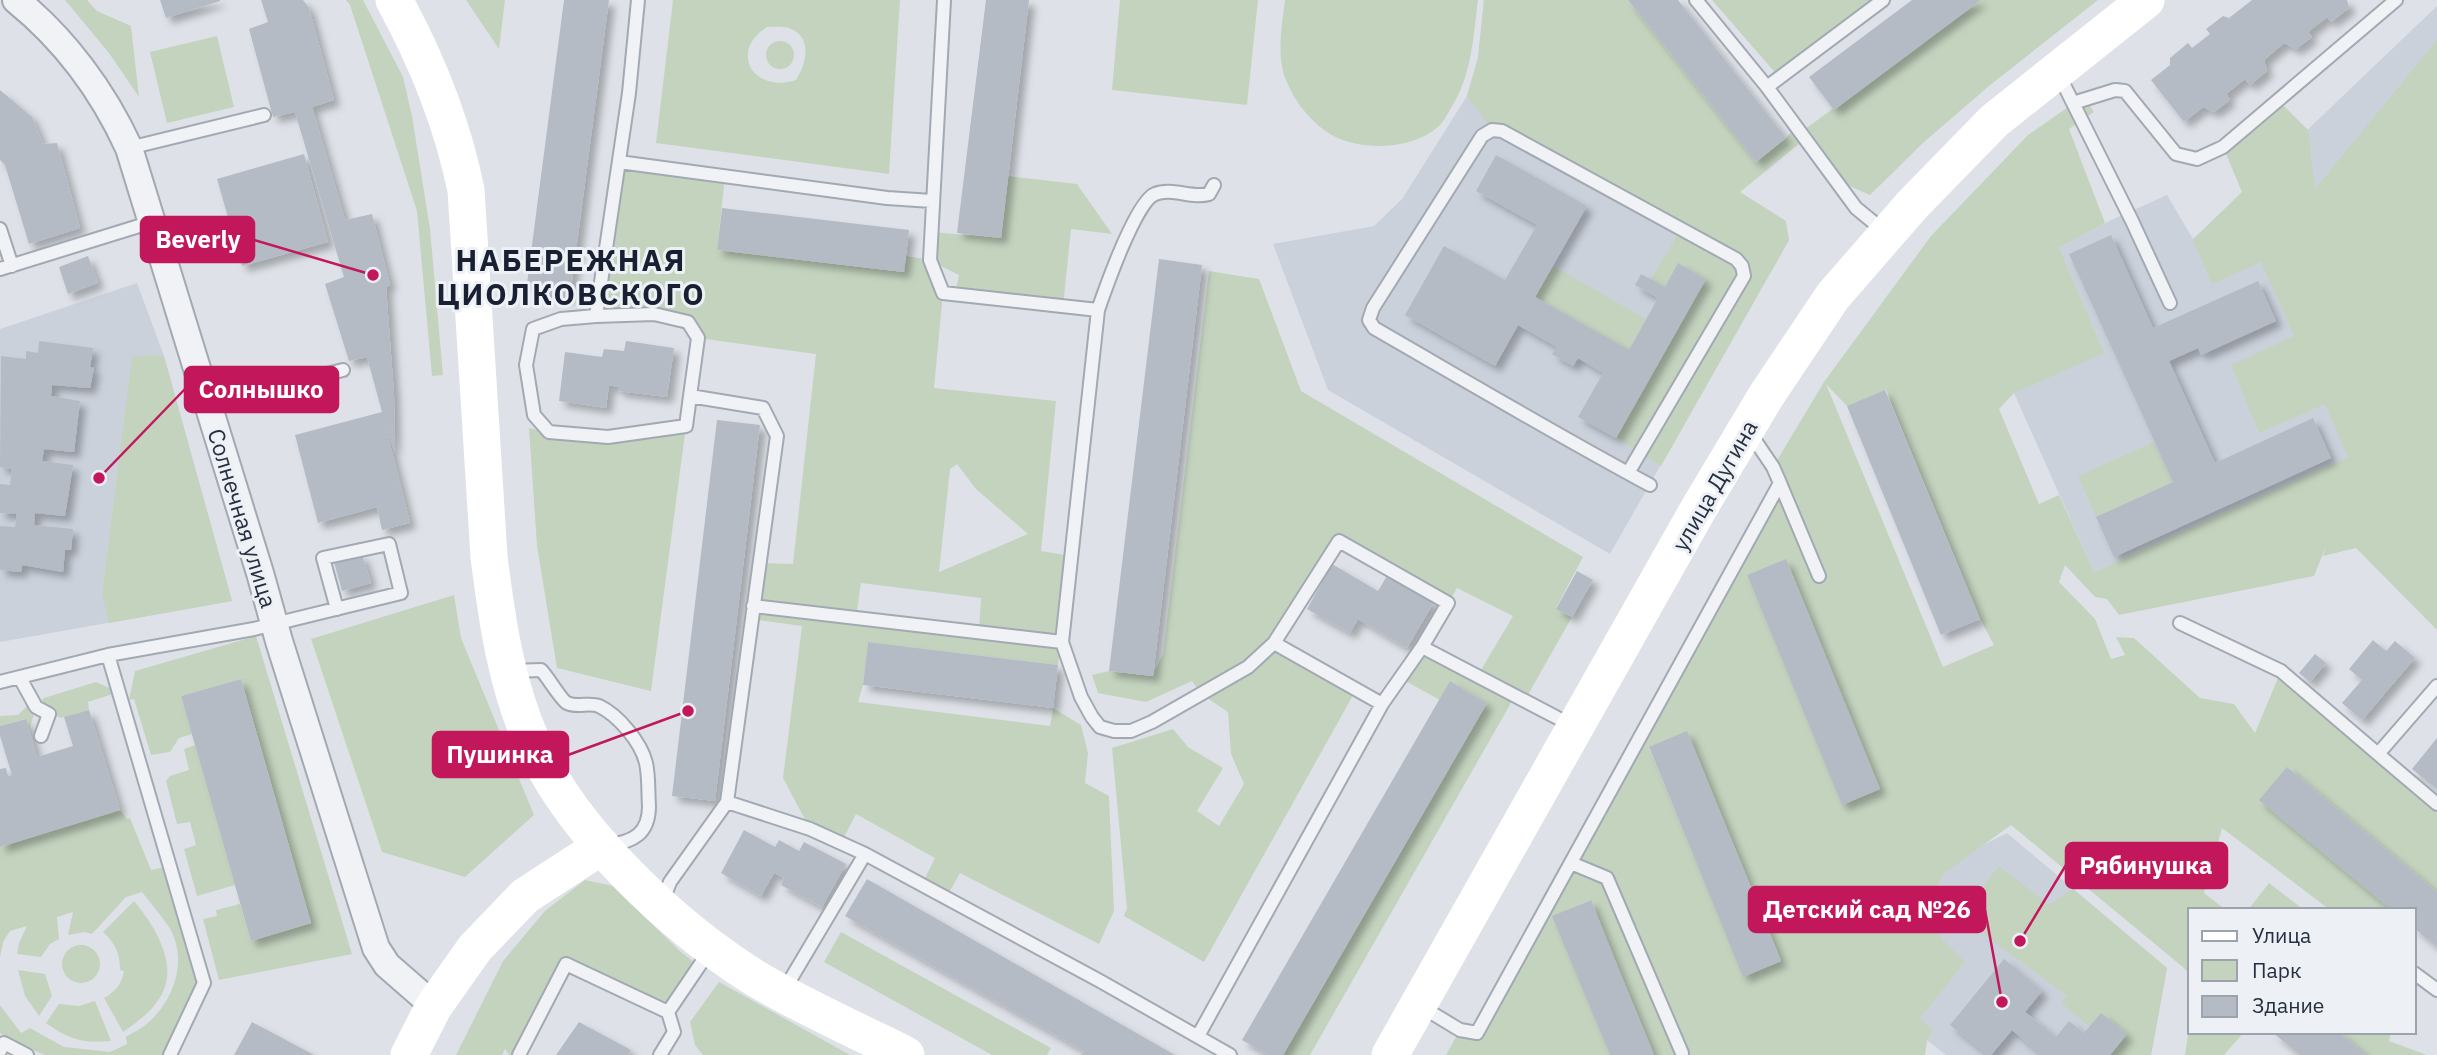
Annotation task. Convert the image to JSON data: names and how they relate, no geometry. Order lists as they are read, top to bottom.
{
  "streets": {
    "main road": ["улица Дугина"],
    "street": ["Солнечная улица"]
  },
  "districts": ["НАБЕРЕЖНАЯ ЦИОЛКОВСКОГО"],
  "places": [
    "Beverly",
    "Солнышко",
    "Пушинка",
    "Рябинушка",
    "Детский сад №26"
  ],
  "legend": ["Улица", "Парк", "Здание"]
}
